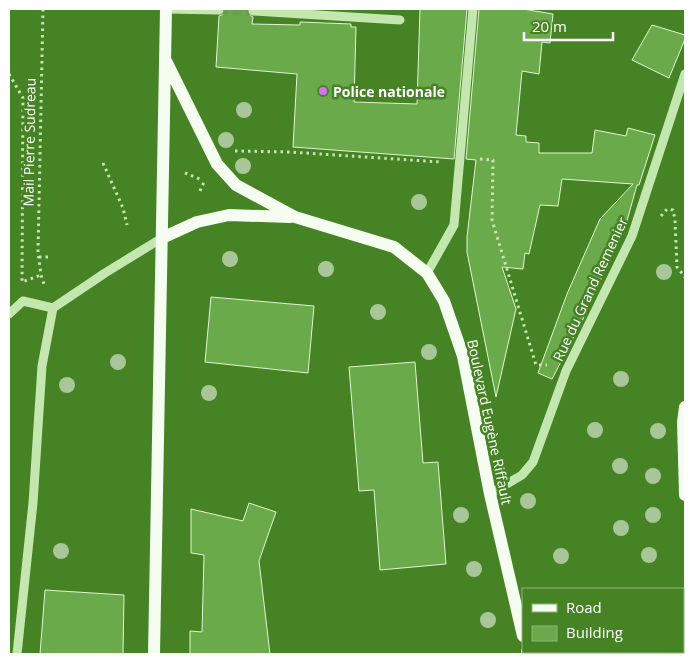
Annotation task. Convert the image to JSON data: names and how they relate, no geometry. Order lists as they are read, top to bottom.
{
  "streets": {
    "main road": ["Boulevard Eugène Riffault"],
    "street": ["Rue du Grand Remenier"],
    "path": ["Mail Pierre Sudreau"]
  },
  "crossings": [
    ["Rue du Grand Remenier", "Boulevard Eugène Riffault"]
  ],
  "places": ["Police nationale"],
  "legend": ["Road", "Building"],
  "scale_bar": "20 m"
}
